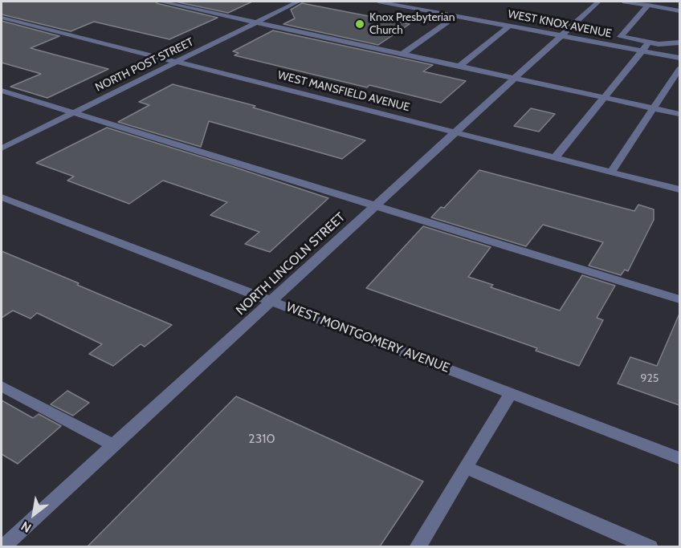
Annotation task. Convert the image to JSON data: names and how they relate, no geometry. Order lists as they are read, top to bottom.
{
  "streets": {
    "street": [
      "WEST KNOX AVENUE",
      "NORTH POST STREET",
      "WEST MANSFIELD AVENUE",
      "NORTH LINCOLN STREET",
      "WEST MONTGOMERY AVENUE"
    ]
  },
  "crossings": [
    ["WEST KNOX AVENUE", "NORTH LINCOLN STREET"],
    ["NORTH POST STREET", "WEST MANSFIELD AVENUE"],
    ["WEST MANSFIELD AVENUE", "NORTH LINCOLN STREET"],
    ["NORTH LINCOLN STREET", "WEST MONTGOMERY AVENUE"]
  ],
  "places": ["Knox Presbyterian Church"],
  "house_numbers": ["925", "2310"],
  "north": "bottom left"
}
